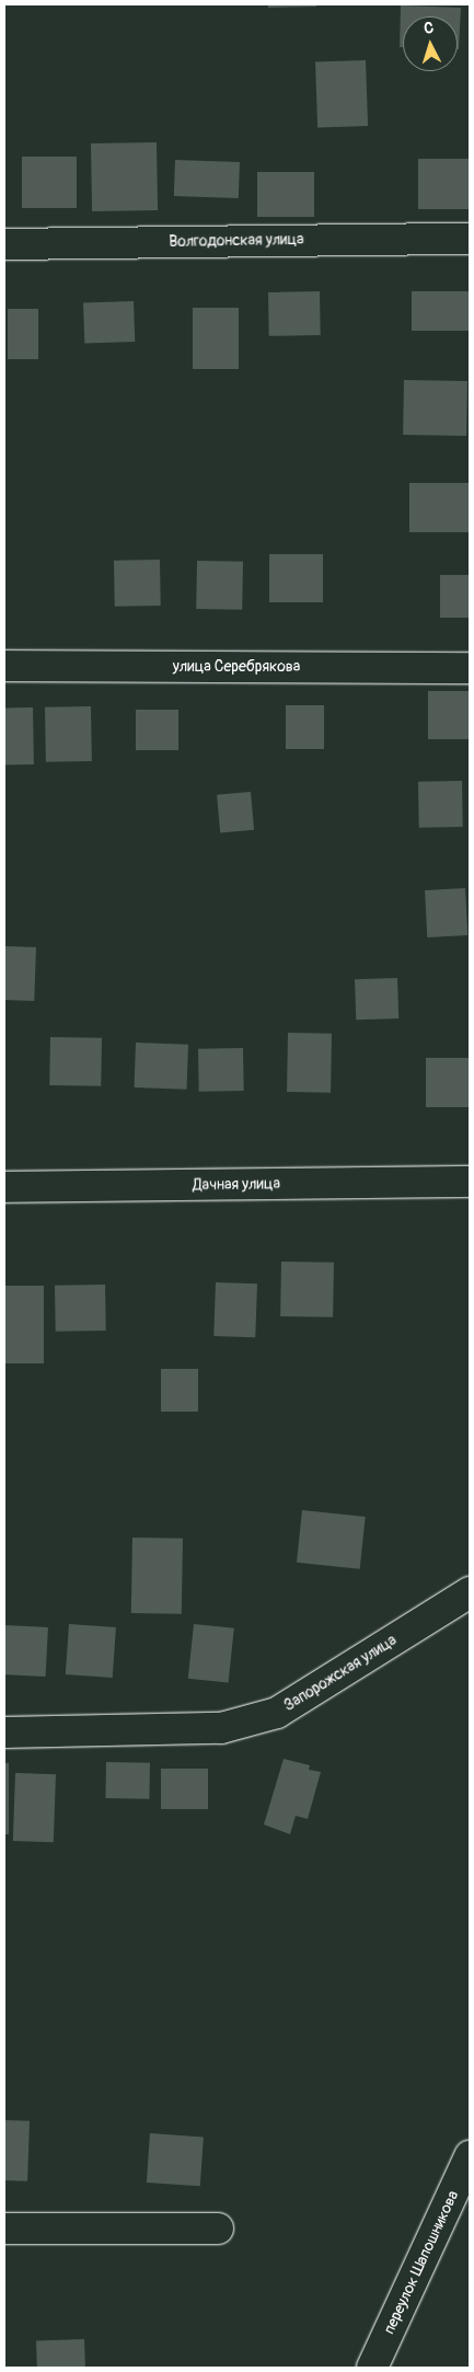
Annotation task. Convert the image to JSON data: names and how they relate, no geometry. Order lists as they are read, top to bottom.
{
  "streets": {
    "street": [
      "Волгодонская улица",
      "улица Серебрякова",
      "Дачная улица",
      "Запорожская улица",
      "переулок Шапошникова"
    ]
  },
  "north": "top"
}
